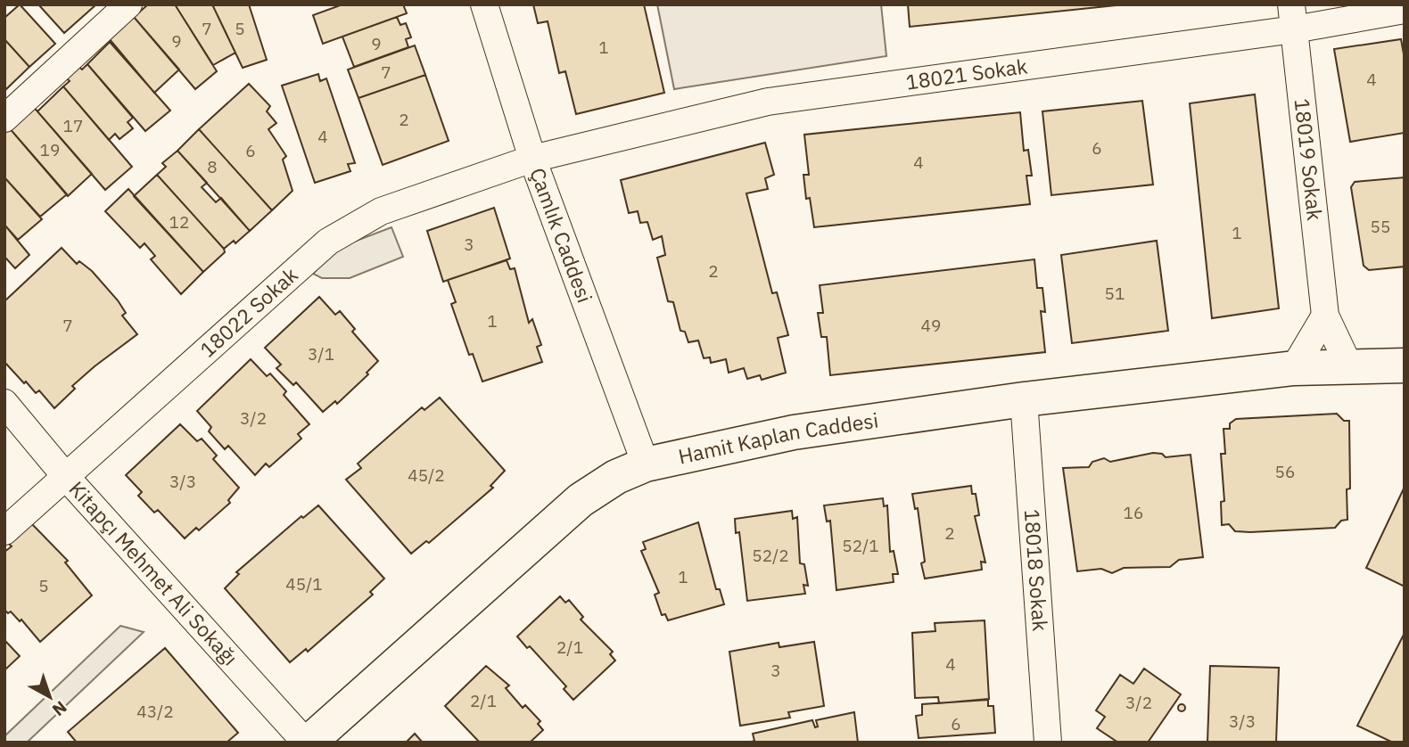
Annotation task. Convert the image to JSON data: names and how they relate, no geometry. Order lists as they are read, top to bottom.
{
  "streets": {
    "main road": ["Hamit Kaplan Caddesi"],
    "street": [
      "18021 Sokak",
      "18019 Sokak",
      "Çamlık Caddesi",
      "18022 Sokak",
      "18018 Sokak",
      "Kitapçı Mehmet Ali Sokağı"
    ]
  },
  "crossings": [
    ["18021 Sokak", "18019 Sokak"],
    ["18021 Sokak", "Çamlık Caddesi"],
    ["18021 Sokak", "18022 Sokak"],
    ["18019 Sokak", "Hamit Kaplan Caddesi"],
    ["Çamlık Caddesi", "18022 Sokak"],
    ["Çamlık Caddesi", "Hamit Kaplan Caddesi"],
    ["18022 Sokak", "Kitapçı Mehmet Ali Sokağı"],
    ["Hamit Kaplan Caddesi", "18018 Sokak"],
    ["Hamit Kaplan Caddesi", "Kitapçı Mehmet Ali Sokağı"]
  ],
  "house_numbers": [
    "7",
    "5",
    "9",
    "9",
    "1",
    "7",
    "4",
    "2",
    "17",
    "4",
    "6",
    "19",
    "6",
    "4",
    "8",
    "12",
    "55",
    "1",
    "3",
    "2",
    "51",
    "1",
    "7",
    "49",
    "3/1",
    "3/2",
    "56",
    "45/2",
    "3/3",
    "16",
    "2",
    "52/1",
    "52/2",
    "1",
    "45/1",
    "5",
    "2/1",
    "4",
    "3",
    "2/1",
    "3/2",
    "43/2",
    "3/3",
    "6"
  ],
  "north": "bottom right"
}
